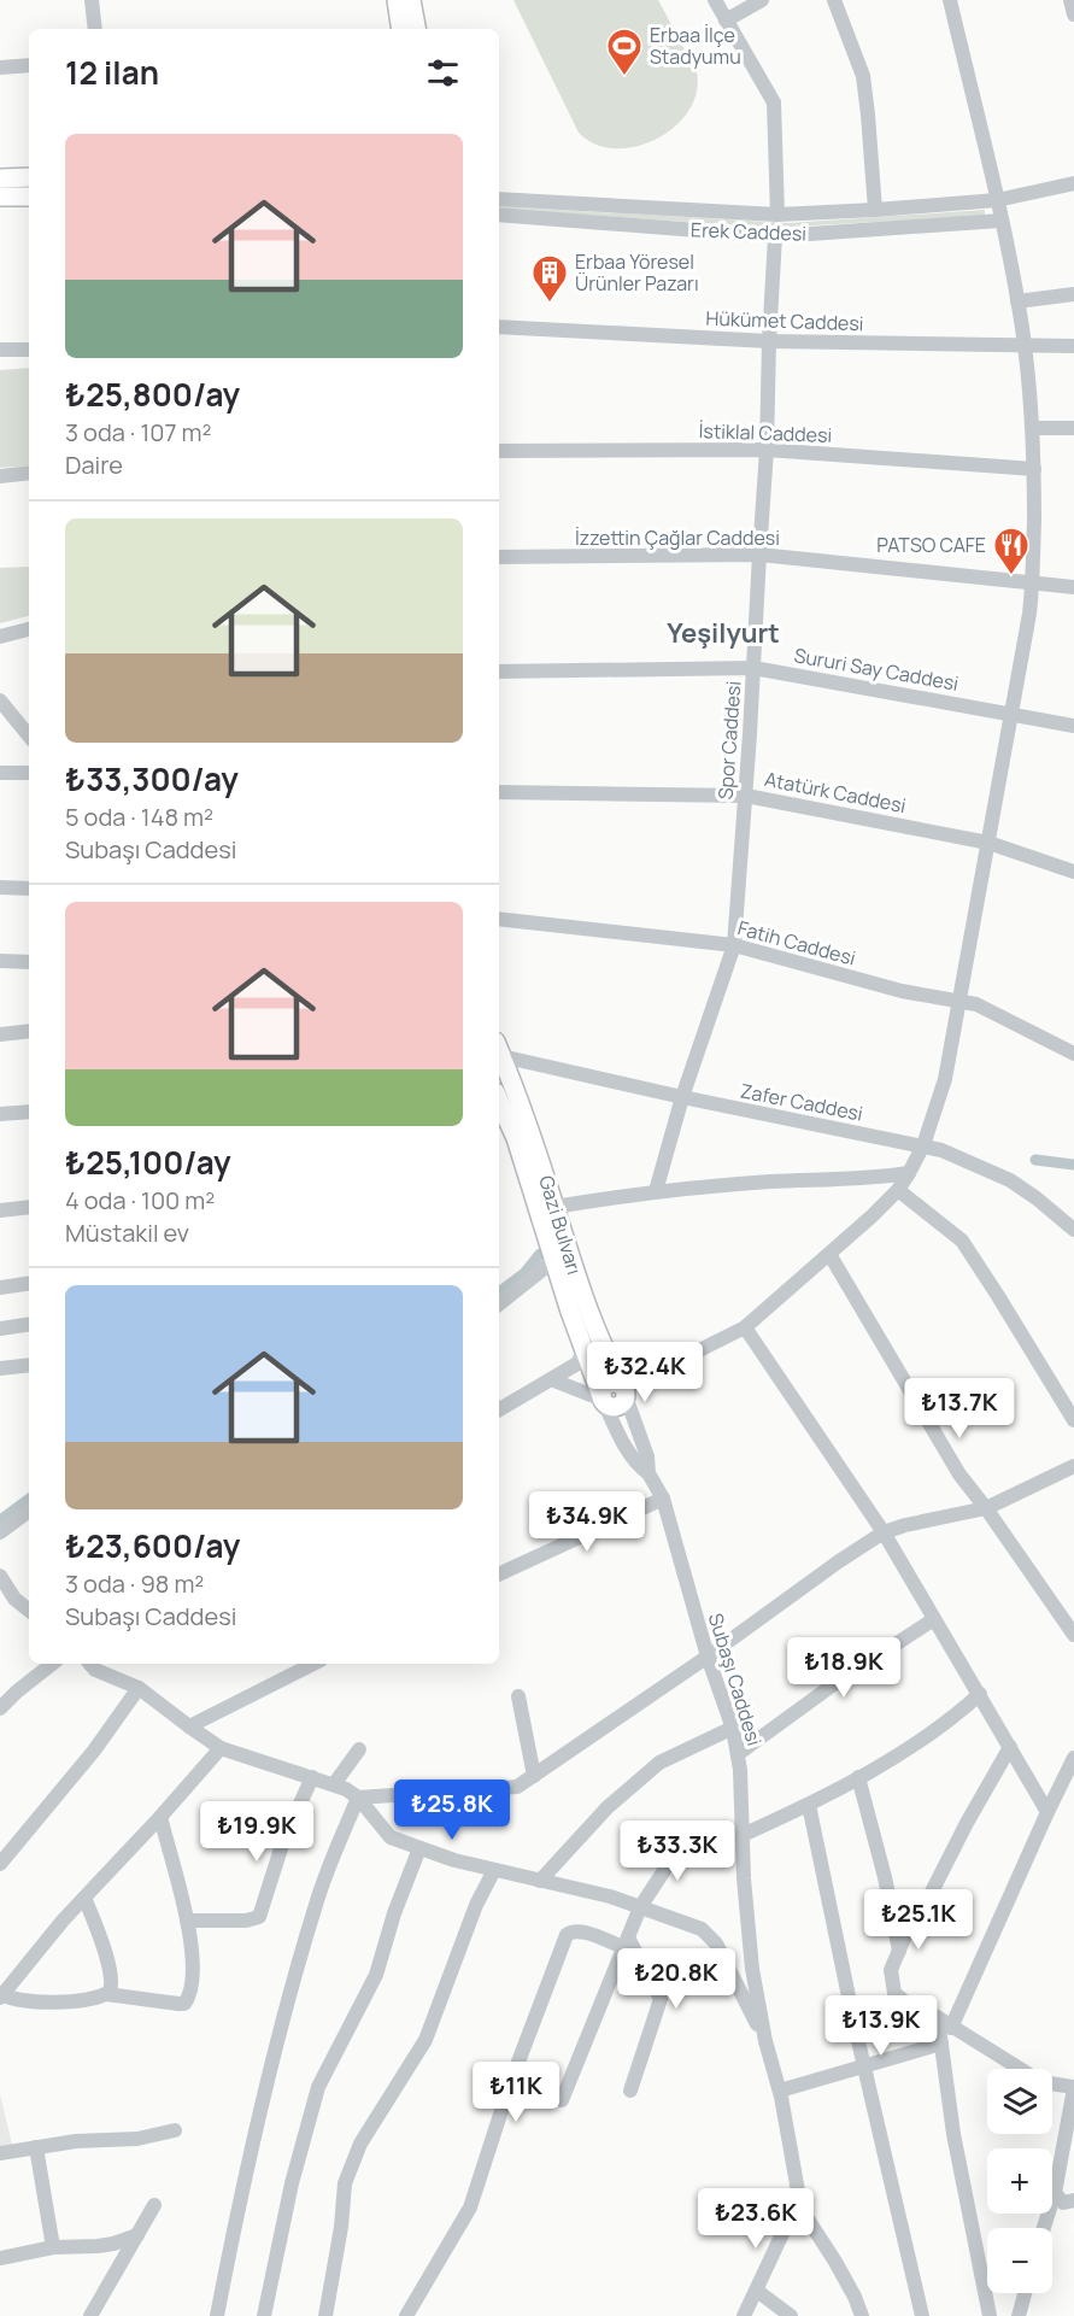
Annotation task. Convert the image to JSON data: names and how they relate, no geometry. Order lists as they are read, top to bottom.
{
  "streets": {
    "main road": ["Gazi Bulvarı"],
    "street": [
      "Erek Caddesi",
      "Hükümet Caddesi",
      "İstiklal Caddesi",
      "İzzettin Çağlar Caddesi",
      "Sururi Say Caddesi",
      "Spor Caddesi",
      "Atatürk Caddesi",
      "Fatih Caddesi",
      "Zafer Caddesi",
      "Subaşı Caddesi"
    ]
  },
  "crossings": [
    ["Erek Caddesi", "Spor Caddesi"],
    ["Hükümet Caddesi", "Spor Caddesi"],
    ["İstiklal Caddesi", "Spor Caddesi"],
    ["İzzettin Çağlar Caddesi", "Spor Caddesi"],
    ["Sururi Say Caddesi", "Spor Caddesi"],
    ["Spor Caddesi", "Atatürk Caddesi"],
    ["Spor Caddesi", "Fatih Caddesi"],
    ["Spor Caddesi", "Zafer Caddesi"],
    ["Gazi Bulvarı", "Subaşı Caddesi"]
  ],
  "districts": ["Yeşilyurt"],
  "places": {
    "sports": ["Erbaa İlçe Stadyumu"],
    "building": ["Erbaa Yöresel Ürünler Pazarı"],
    "restaurant": ["PATSO CAFE"]
  },
  "page": {
    "heading": "12 ilan",
    "list": [
      {
        "name": "₺25,800/ay",
        "note": "3 oda · 107 m² · Daire"
      },
      {
        "name": "₺33,300/ay",
        "note": "5 oda · 148 m² · Subaşı Caddesi"
      },
      {
        "name": "₺25,100/ay",
        "note": "4 oda · 100 m² · Müstakil ev"
      },
      {
        "name": "₺23,600/ay",
        "note": "3 oda · 98 m² · Subaşı Caddesi"
      }
    ],
    "price": [
      "₺32.4K",
      "₺13.7K",
      "₺34.9K",
      "₺18.9K",
      "₺25.8K",
      "₺19.9K",
      "₺33.3K",
      "₺25.1K",
      "₺20.8K",
      "₺13.9K",
      "₺11K",
      "₺23.6K"
    ],
    "map_buttons": ["+", "−"]
  }
}
